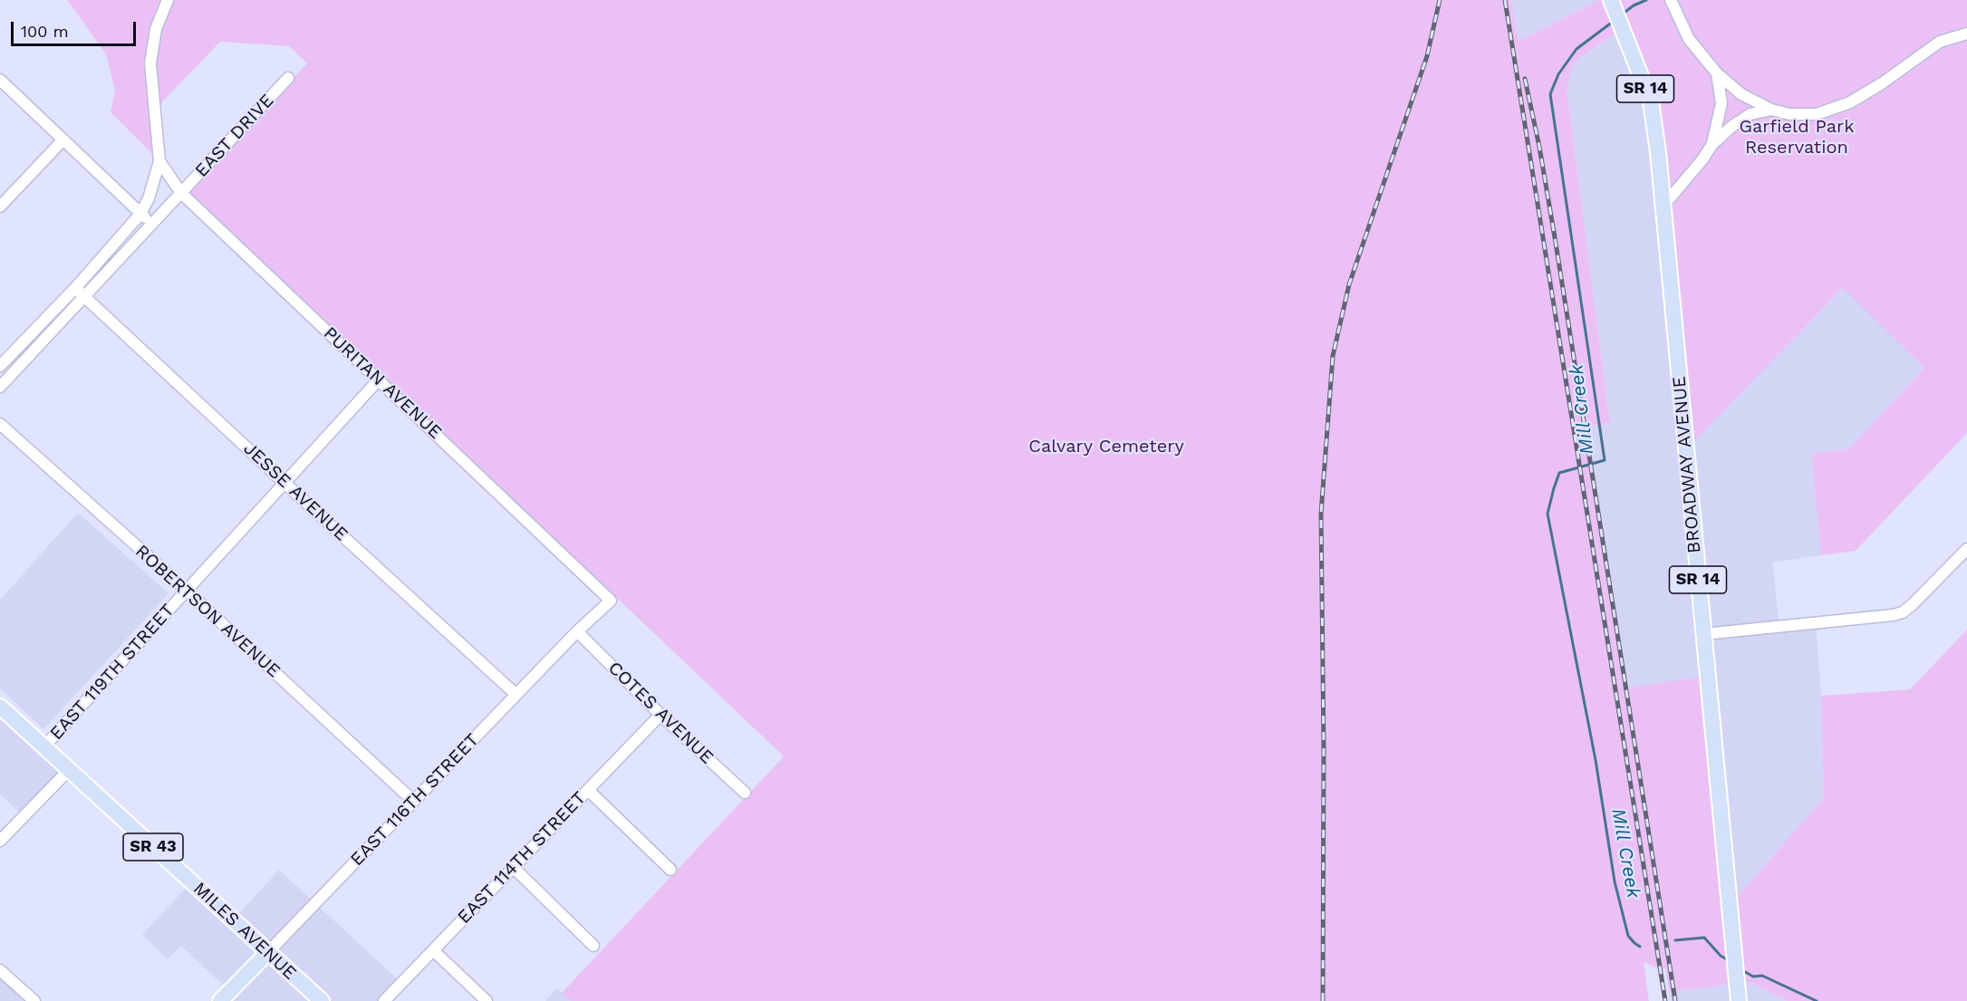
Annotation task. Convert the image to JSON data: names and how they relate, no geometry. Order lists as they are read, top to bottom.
{
  "streets": {
    "main road": [
      "SR 14",
      "BROADWAY AVENUE",
      "EAST 116TH STREET",
      "SR 43",
      "MILES AVENUE"
    ],
    "street": [
      "EAST DRIVE",
      "PURITAN AVENUE",
      "JESSE AVENUE",
      "ROBERTSON AVENUE",
      "EAST 119TH STREET",
      "COTES AVENUE",
      "EAST 114TH STREET"
    ]
  },
  "crossings": [
    ["EAST DRIVE", "PURITAN AVENUE"],
    ["EAST DRIVE", "JESSE AVENUE"],
    ["PURITAN AVENUE", "EAST 119TH STREET"],
    ["PURITAN AVENUE", "EAST 116TH STREET"],
    ["JESSE AVENUE", "EAST 119TH STREET"],
    ["JESSE AVENUE", "EAST 116TH STREET"],
    ["ROBERTSON AVENUE", "EAST 119TH STREET"],
    ["ROBERTSON AVENUE", "EAST 116TH STREET"],
    ["EAST 119TH STREET", "MILES AVENUE"],
    ["COTES AVENUE", "EAST 116TH STREET"],
    ["COTES AVENUE", "EAST 114TH STREET"],
    ["EAST 116TH STREET", "MILES AVENUE"]
  ],
  "water": ["Mill Creek"],
  "parks": ["Garfield Park Reservation", "Calvary Cemetery"],
  "scale_bar": "100 m"
}
